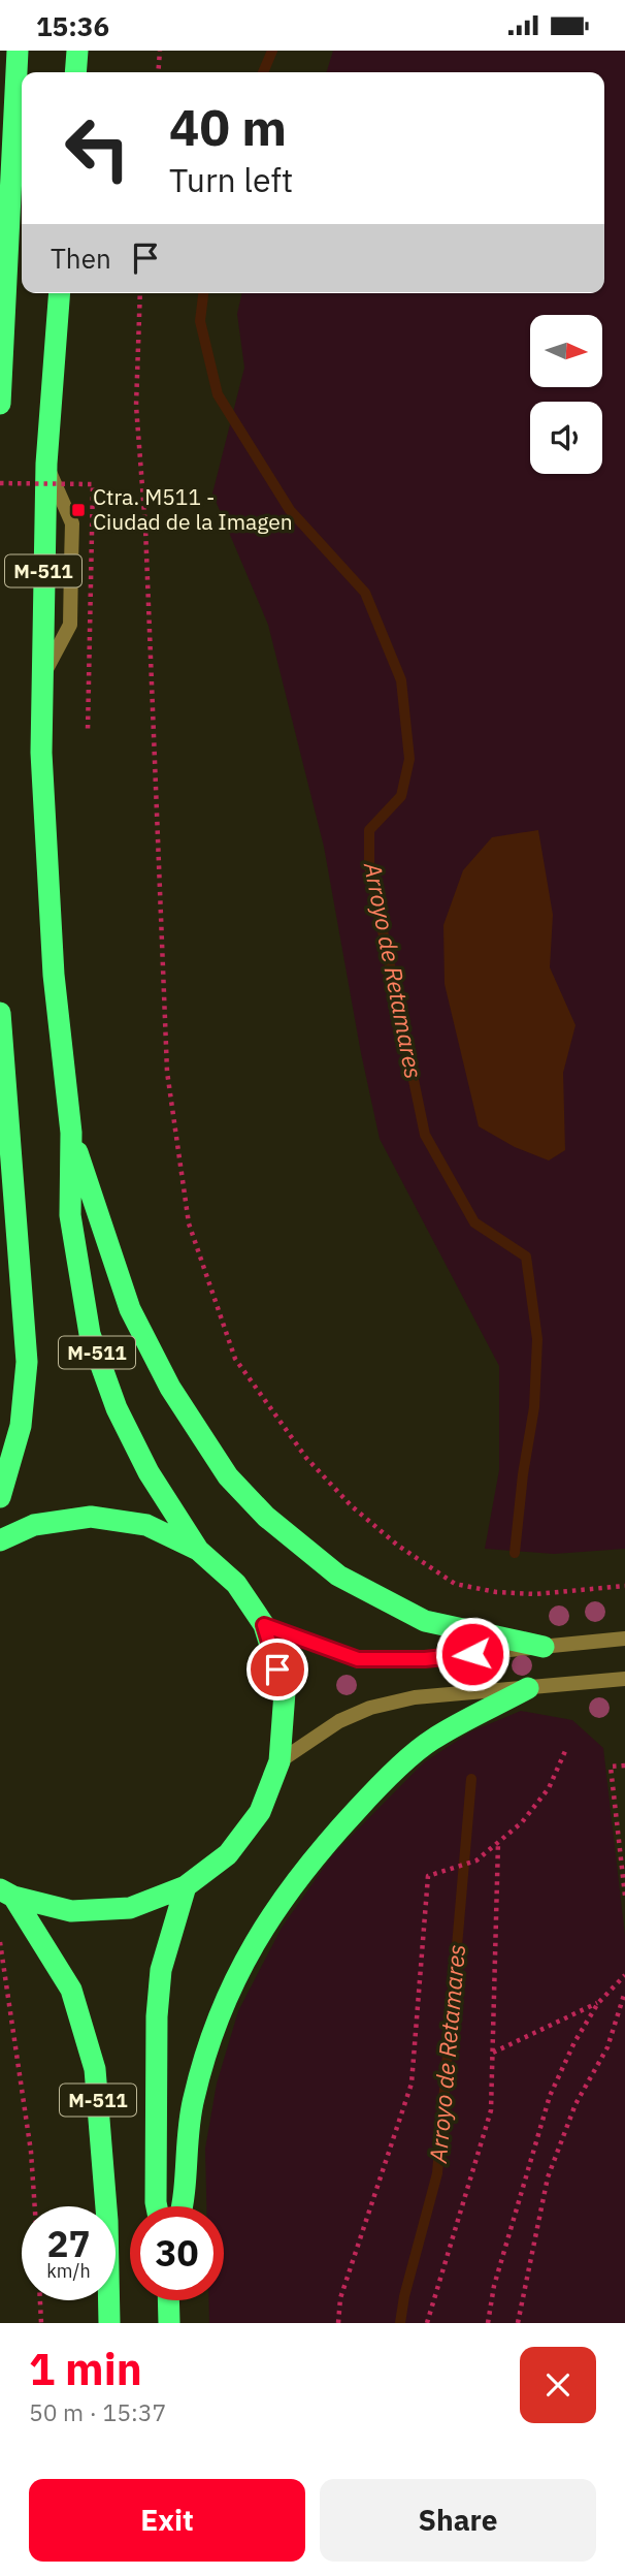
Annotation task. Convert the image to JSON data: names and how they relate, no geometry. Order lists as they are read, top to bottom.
{
  "streets": {
    "highway": ["M-511"]
  },
  "water": ["Arroyo de Retamares"],
  "places": {
    "transit": ["Ctra. M511 - Ciudad de la Imagen"]
  },
  "north": "right",
  "page": {
    "status": "15:36",
    "turn": ["40 m", "Turn left"],
    "then": "Then",
    "speed": "27 km/h",
    "limit": "30",
    "heading": ["1 min", "50 m · 15:37"],
    "buttons": ["Exit", "Share"]
  }
}
